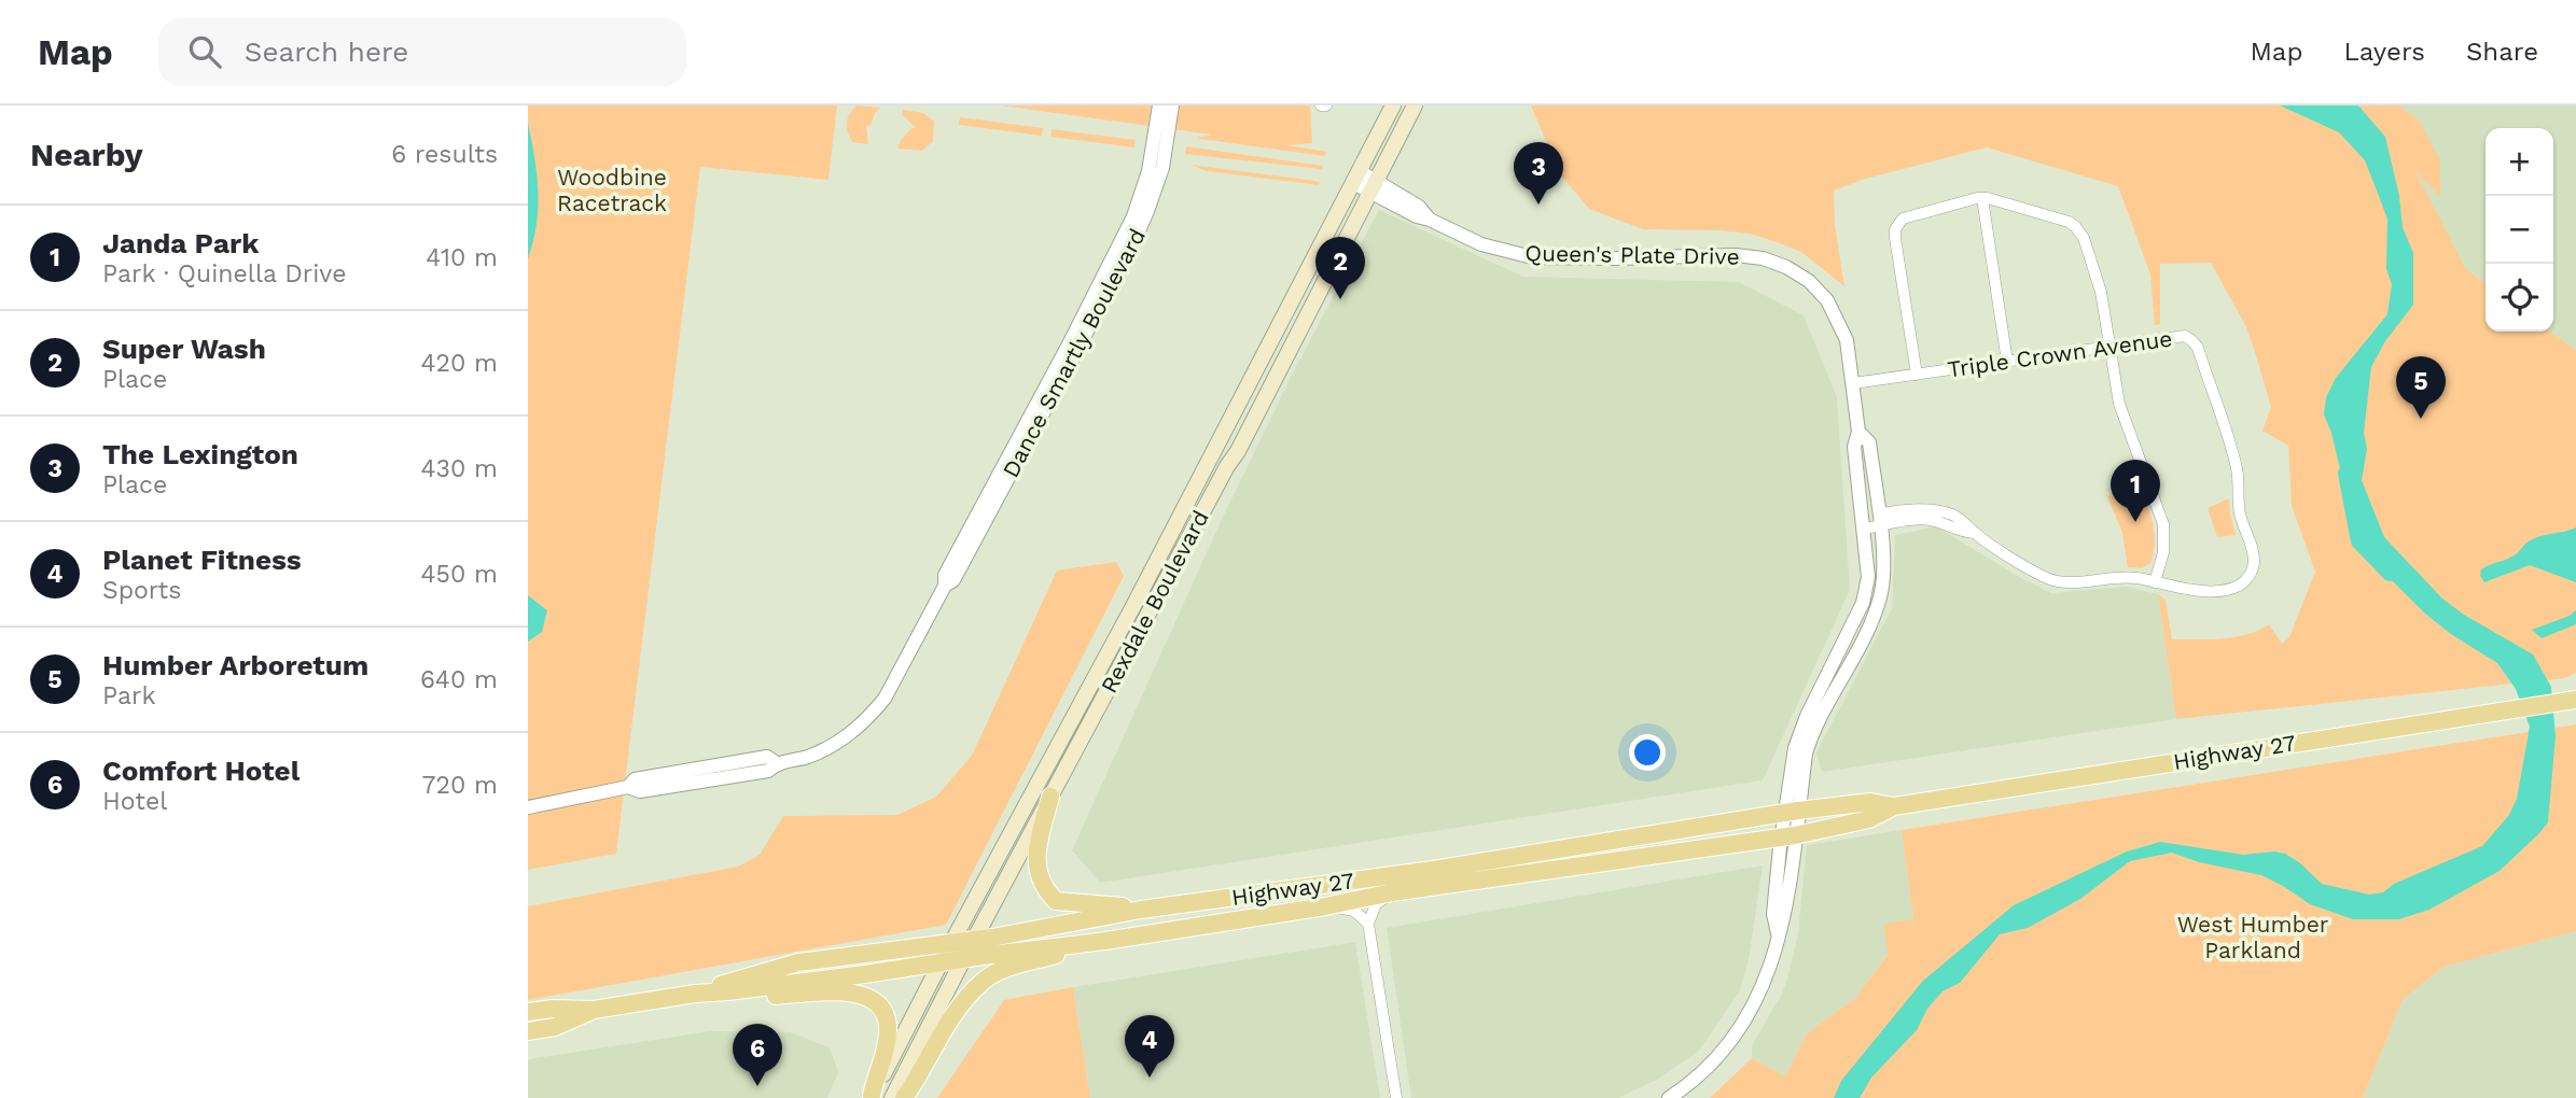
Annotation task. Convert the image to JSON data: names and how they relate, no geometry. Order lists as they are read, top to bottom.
{
  "streets": {
    "main road": ["Rexdale Boulevard", "Highway 27"],
    "street": ["Queen's Plate Drive", "Dance Smartly Boulevard", "Triple Crown Avenue"]
  },
  "crossings": [
    ["Queen's Plate Drive", "Triple Crown Avenue"],
    ["Queen's Plate Drive", "Rexdale Boulevard"],
    ["Queen's Plate Drive", "Highway 27"],
    ["Rexdale Boulevard", "Highway 27"]
  ],
  "parks": ["Woodbine Racetrack", "West Humber Parkland"],
  "page": {
    "header": "Map",
    "search": "Search here",
    "nav": ["Map", "Layers", "Share"],
    "heading": ["Nearby", "6 results"],
    "map_buttons": ["+", "−"],
    "pins": [
      "3",
      "2",
      "5",
      "1",
      "4",
      "6"
    ],
    "list": [
      {
        "mark": "1",
        "name": "Janda Park",
        "note": "Park · Quinella Drive",
        "value": "410 m"
      },
      {
        "mark": "2",
        "name": "Super Wash",
        "note": "Place",
        "value": "420 m"
      },
      {
        "mark": "3",
        "name": "The Lexington",
        "note": "Place",
        "value": "430 m"
      },
      {
        "mark": "4",
        "name": "Planet Fitness",
        "note": "Sports",
        "value": "450 m"
      },
      {
        "mark": "5",
        "name": "Humber Arboretum",
        "note": "Park",
        "value": "640 m"
      },
      {
        "mark": "6",
        "name": "Comfort Hotel",
        "note": "Hotel",
        "value": "720 m"
      }
    ]
  }
}
